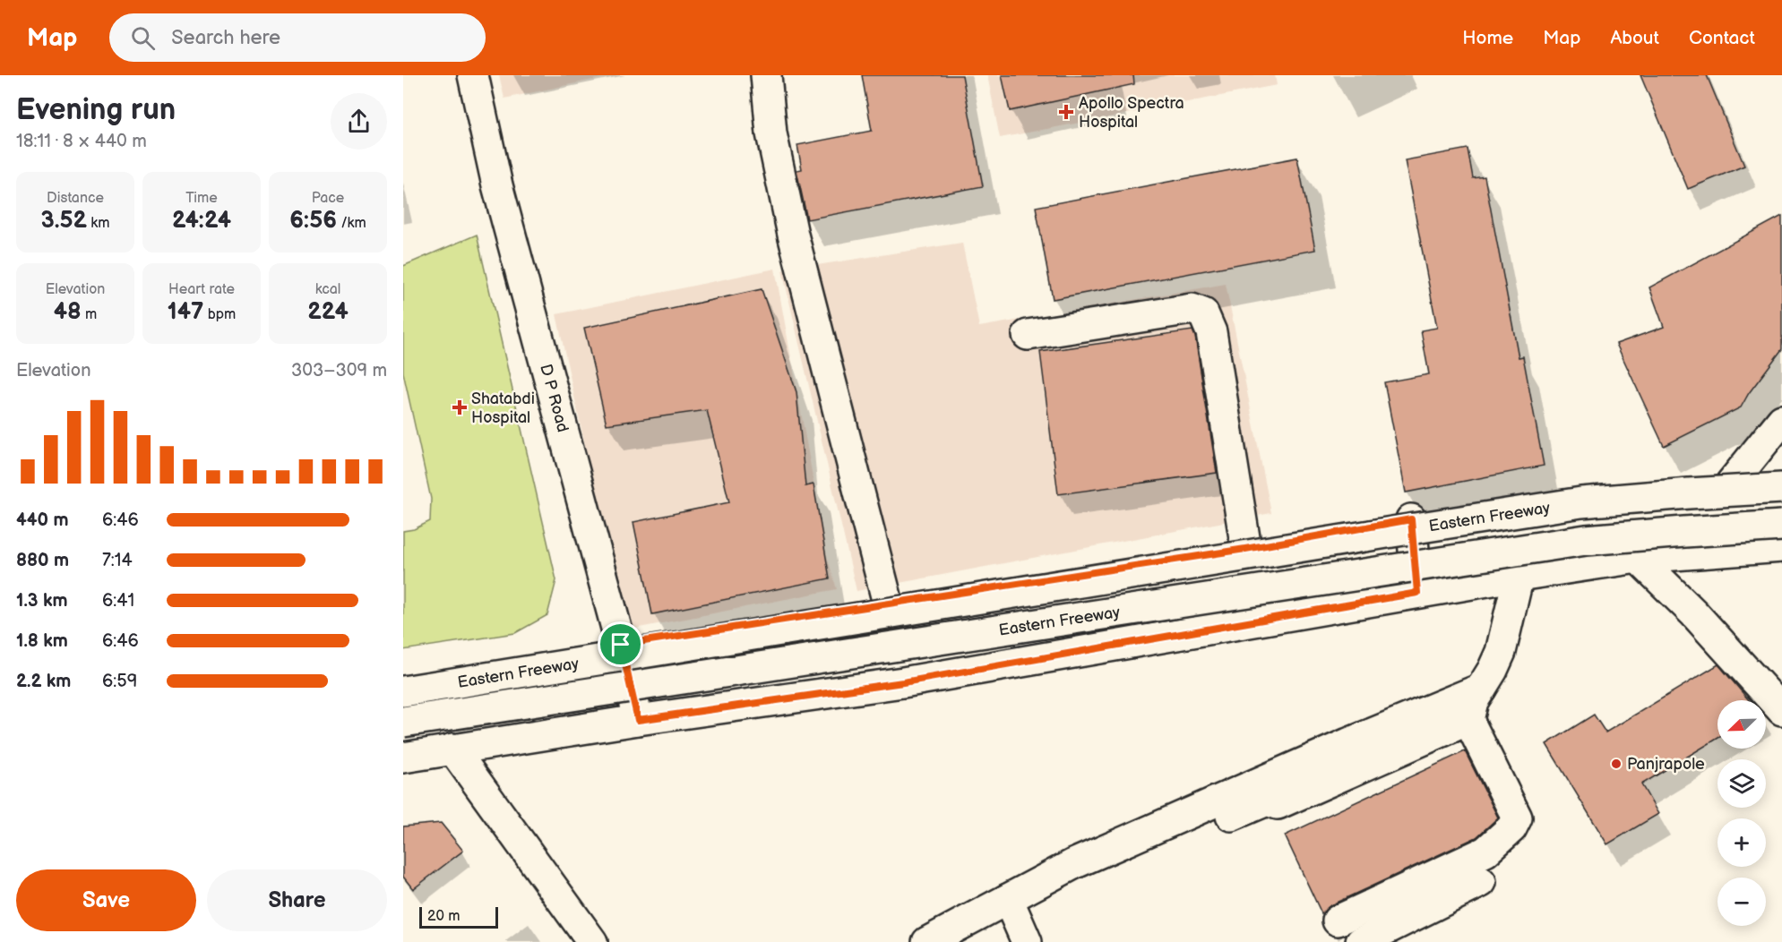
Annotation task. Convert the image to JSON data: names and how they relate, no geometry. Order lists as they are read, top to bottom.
{
  "streets": {
    "main road": ["D P Road", "Eastern Freeway"]
  },
  "places": {
    "health": ["Apollo Spectra Hospital", "Shatabdi Hospital"],
    "other": ["Panjrapole"]
  },
  "scale_bar": "20 m",
  "north": "bottom left",
  "page": {
    "header": "Map",
    "search": "Search here",
    "nav": [
      "Home",
      "Map",
      "About",
      "Contact"
    ],
    "heading": ["Evening run", "18:11 · 8 × 440 m"],
    "stats": [
      ["Distance", "3.52 km"],
      ["Time", "24:24"],
      ["Pace", "6:56 /km"],
      ["Elevation", "48 m"],
      ["Heart rate", "147 bpm"],
      ["kcal", "224"]
    ],
    "chart": ["Elevation", "303–309 m"],
    "list": [
      {
        "name": "440 m",
        "note": "6:46"
      },
      {
        "name": "880 m",
        "note": "7:14"
      },
      {
        "name": "1.3 km",
        "note": "6:41"
      },
      {
        "name": "1.8 km",
        "note": "6:46"
      },
      {
        "name": "2.2 km",
        "note": "6:59"
      }
    ],
    "map_buttons": ["+", "−"],
    "buttons": ["Save", "Share"],
    "scale": "20 m"
  }
}
